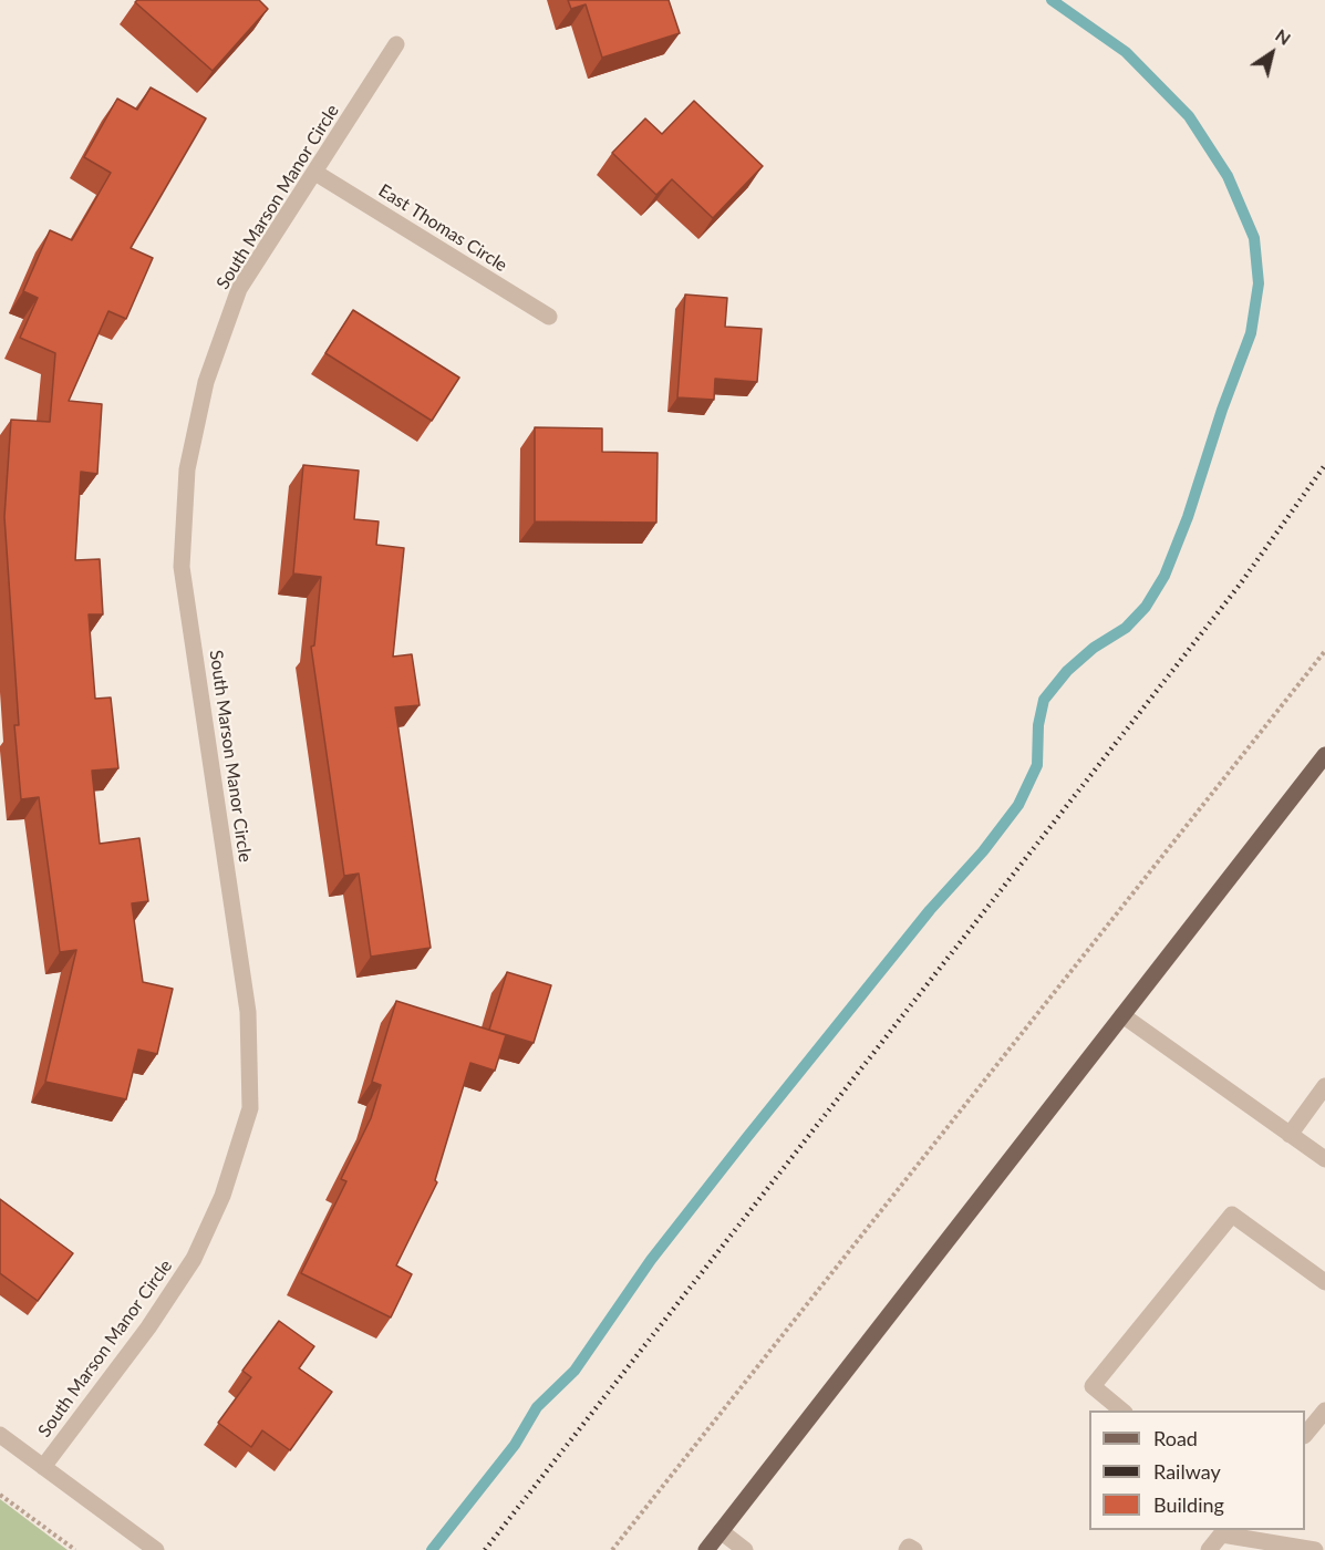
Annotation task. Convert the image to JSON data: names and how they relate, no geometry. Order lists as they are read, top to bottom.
{
  "streets": {
    "street": ["South Marson Manor Circle", "East Thomas Circle"]
  },
  "crossings": [
    ["South Marson Manor Circle", "East Thomas Circle"]
  ],
  "legend": ["Road", "Railway", "Building"],
  "north": "top right"
}
